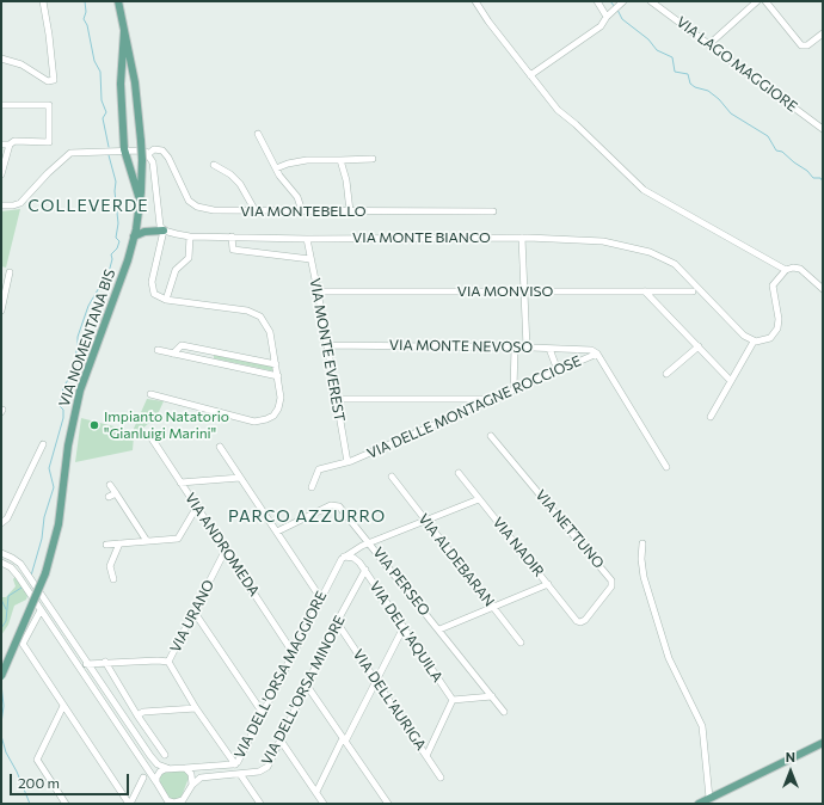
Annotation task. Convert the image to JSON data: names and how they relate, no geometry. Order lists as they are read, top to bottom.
{
  "streets": {
    "main road": ["VIA NOMENTANA BIS"],
    "street": [
      "VIA LAGO MAGGIORE",
      "VIA MONTEBELLO",
      "VIA MONTE BIANCO",
      "VIA MONVISO",
      "VIA MONTE NEVOSO",
      "VIA MONTE EVEREST",
      "VIA DELLE MONTAGNE ROCCIOSE",
      "VIA NETTUNO",
      "VIA ANDROMEDA",
      "VIA NADIR",
      "VIA ALDEBARAN",
      "VIA PERSEO",
      "VIA URANO",
      "VIA DELL'AQUILA",
      "VIA DELL'ORSA MAGGIORE",
      "VIA DELL'ORSA MINORE",
      "VIA DELL'AURIGA"
    ]
  },
  "crossings": [
    ["VIA MONTE BIANCO", "VIA MONTE EVEREST"],
    ["VIA MONVISO", "VIA MONTE EVEREST"],
    ["VIA MONTE NEVOSO", "VIA MONTE EVEREST"],
    ["VIA MONTE NEVOSO", "VIA DELLE MONTAGNE ROCCIOSE"],
    ["VIA MONTE EVEREST", "VIA DELLE MONTAGNE ROCCIOSE"],
    ["VIA NETTUNO", "VIA NADIR"],
    ["VIA ANDROMEDA", "VIA URANO"],
    ["VIA ANDROMEDA", "VIA DELL'ORSA MAGGIORE"],
    ["VIA DELL'AQUILA", "VIA DELL'ORSA MINORE"],
    ["VIA DELL'ORSA MAGGIORE", "VIA DELL'ORSA MINORE"],
    ["VIA DELL'ORSA MINORE", "VIA DELL'AURIGA"]
  ],
  "districts": ["COLLEVERDE", "PARCO AZZURRO"],
  "places": ["Impianto Natatorio \"Gianluigi Marini\""],
  "scale_bar": "200 m",
  "north": "top"
}
